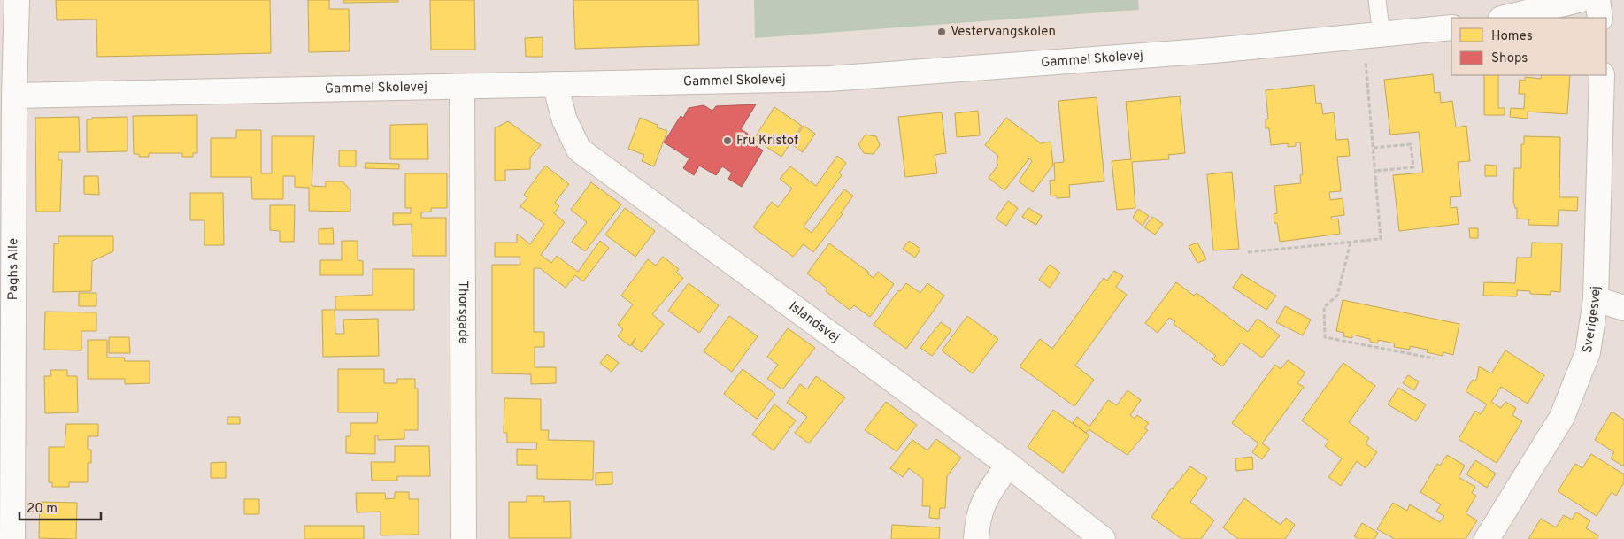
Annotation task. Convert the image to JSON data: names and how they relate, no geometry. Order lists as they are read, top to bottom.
{
  "streets": {
    "street": [
      "Gammel Skolevej",
      "Paghs Alle",
      "Thorsgade",
      "Sverigesvej",
      "Islandsvej"
    ]
  },
  "crossings": [
    ["Gammel Skolevej", "Paghs Alle"],
    ["Gammel Skolevej", "Thorsgade"],
    ["Gammel Skolevej", "Islandsvej"]
  ],
  "places": ["Vestervangskolen", "Fru Kristof"],
  "legend": ["Homes", "Shops"],
  "scale_bar": "20 m"
}
